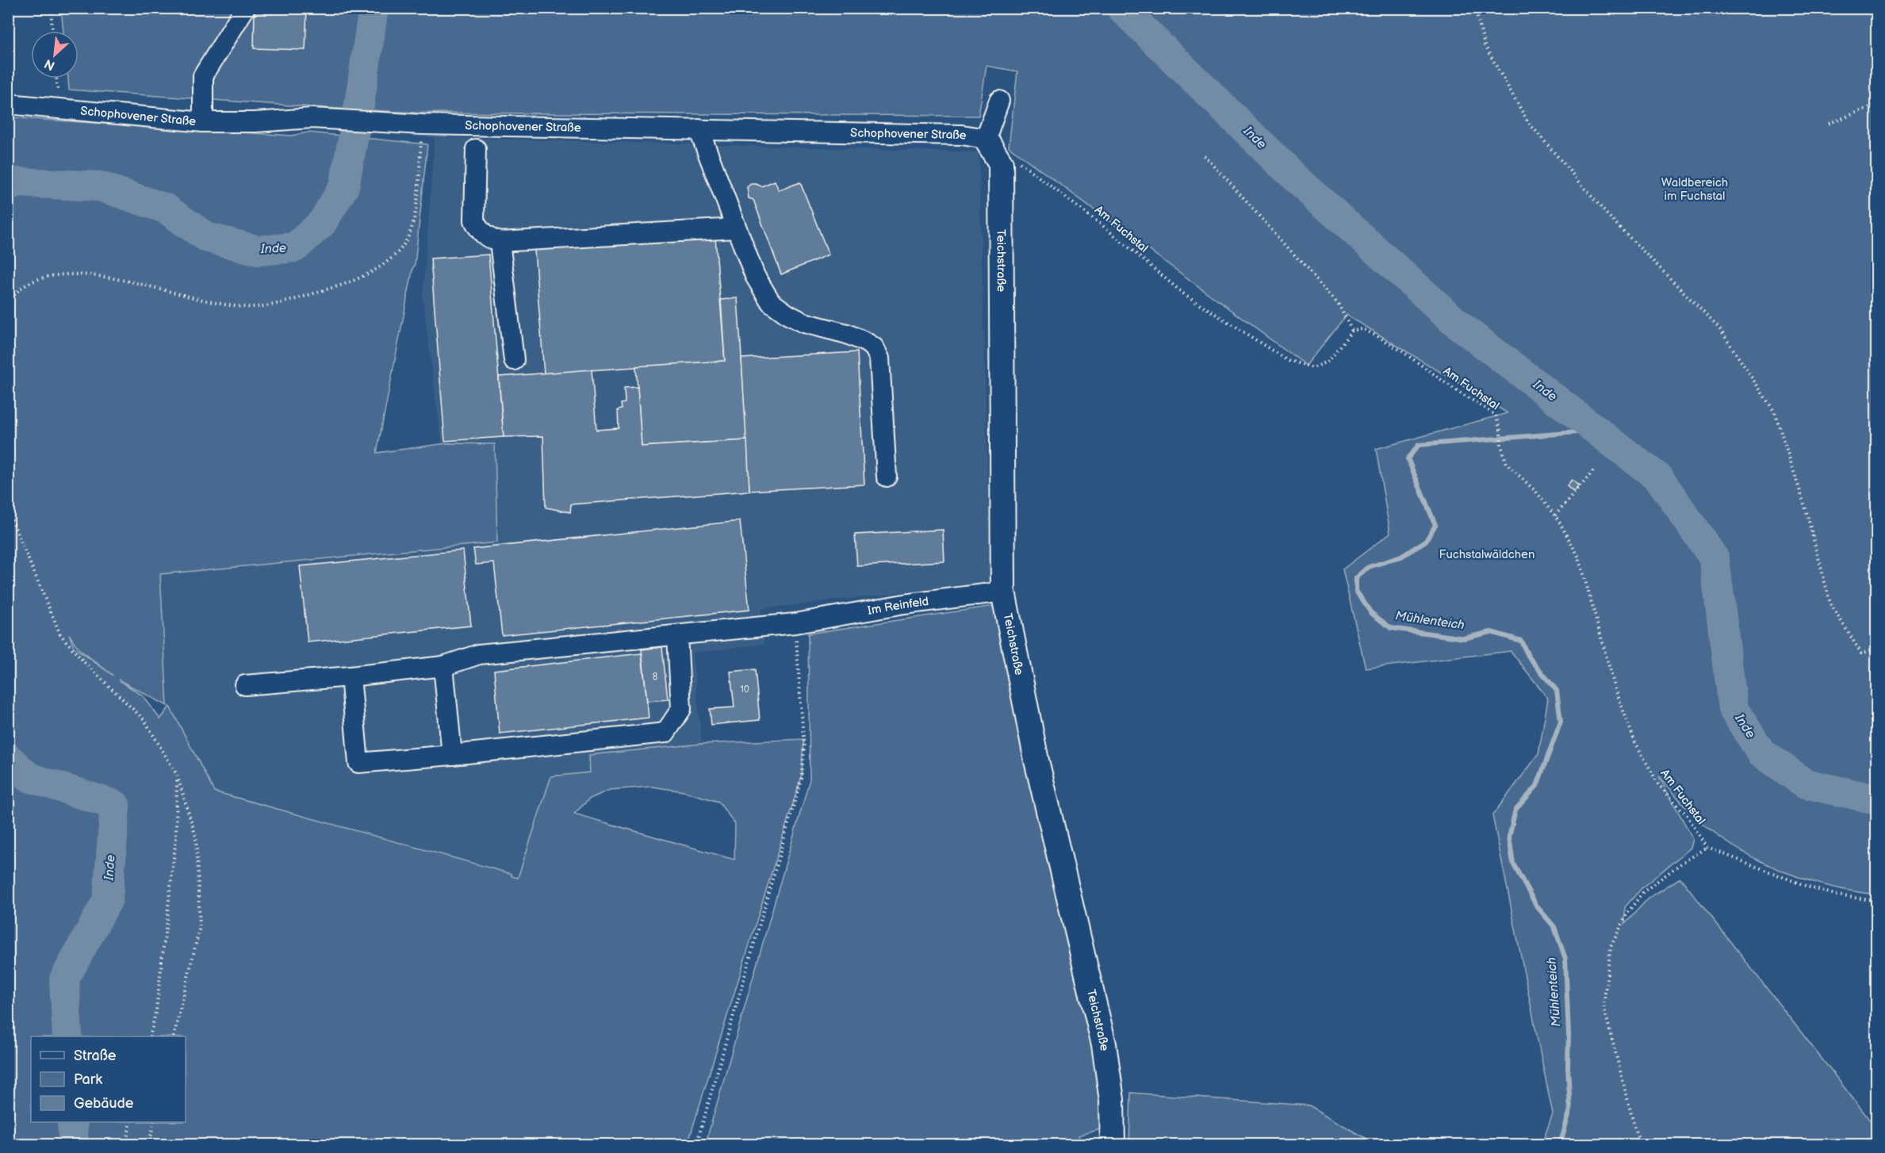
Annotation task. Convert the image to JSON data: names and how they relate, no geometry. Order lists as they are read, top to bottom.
{
  "streets": {
    "main road": ["Teichstraße"],
    "street": ["Schophovener Straße", "Im Reinfeld"],
    "path": ["Am Fuchstal"]
  },
  "crossings": [
    ["Schophovener Straße", "Teichstraße"],
    ["Teichstraße", "Im Reinfeld"]
  ],
  "water": ["Inde", "Mühlenteich"],
  "parks": ["Waldbereich im Fuchstal", "Fuchstalwäldchen"],
  "house_numbers": ["8", "10"],
  "legend": ["Straße", "Park", "Gebäude"],
  "north": "bottom left"
}
